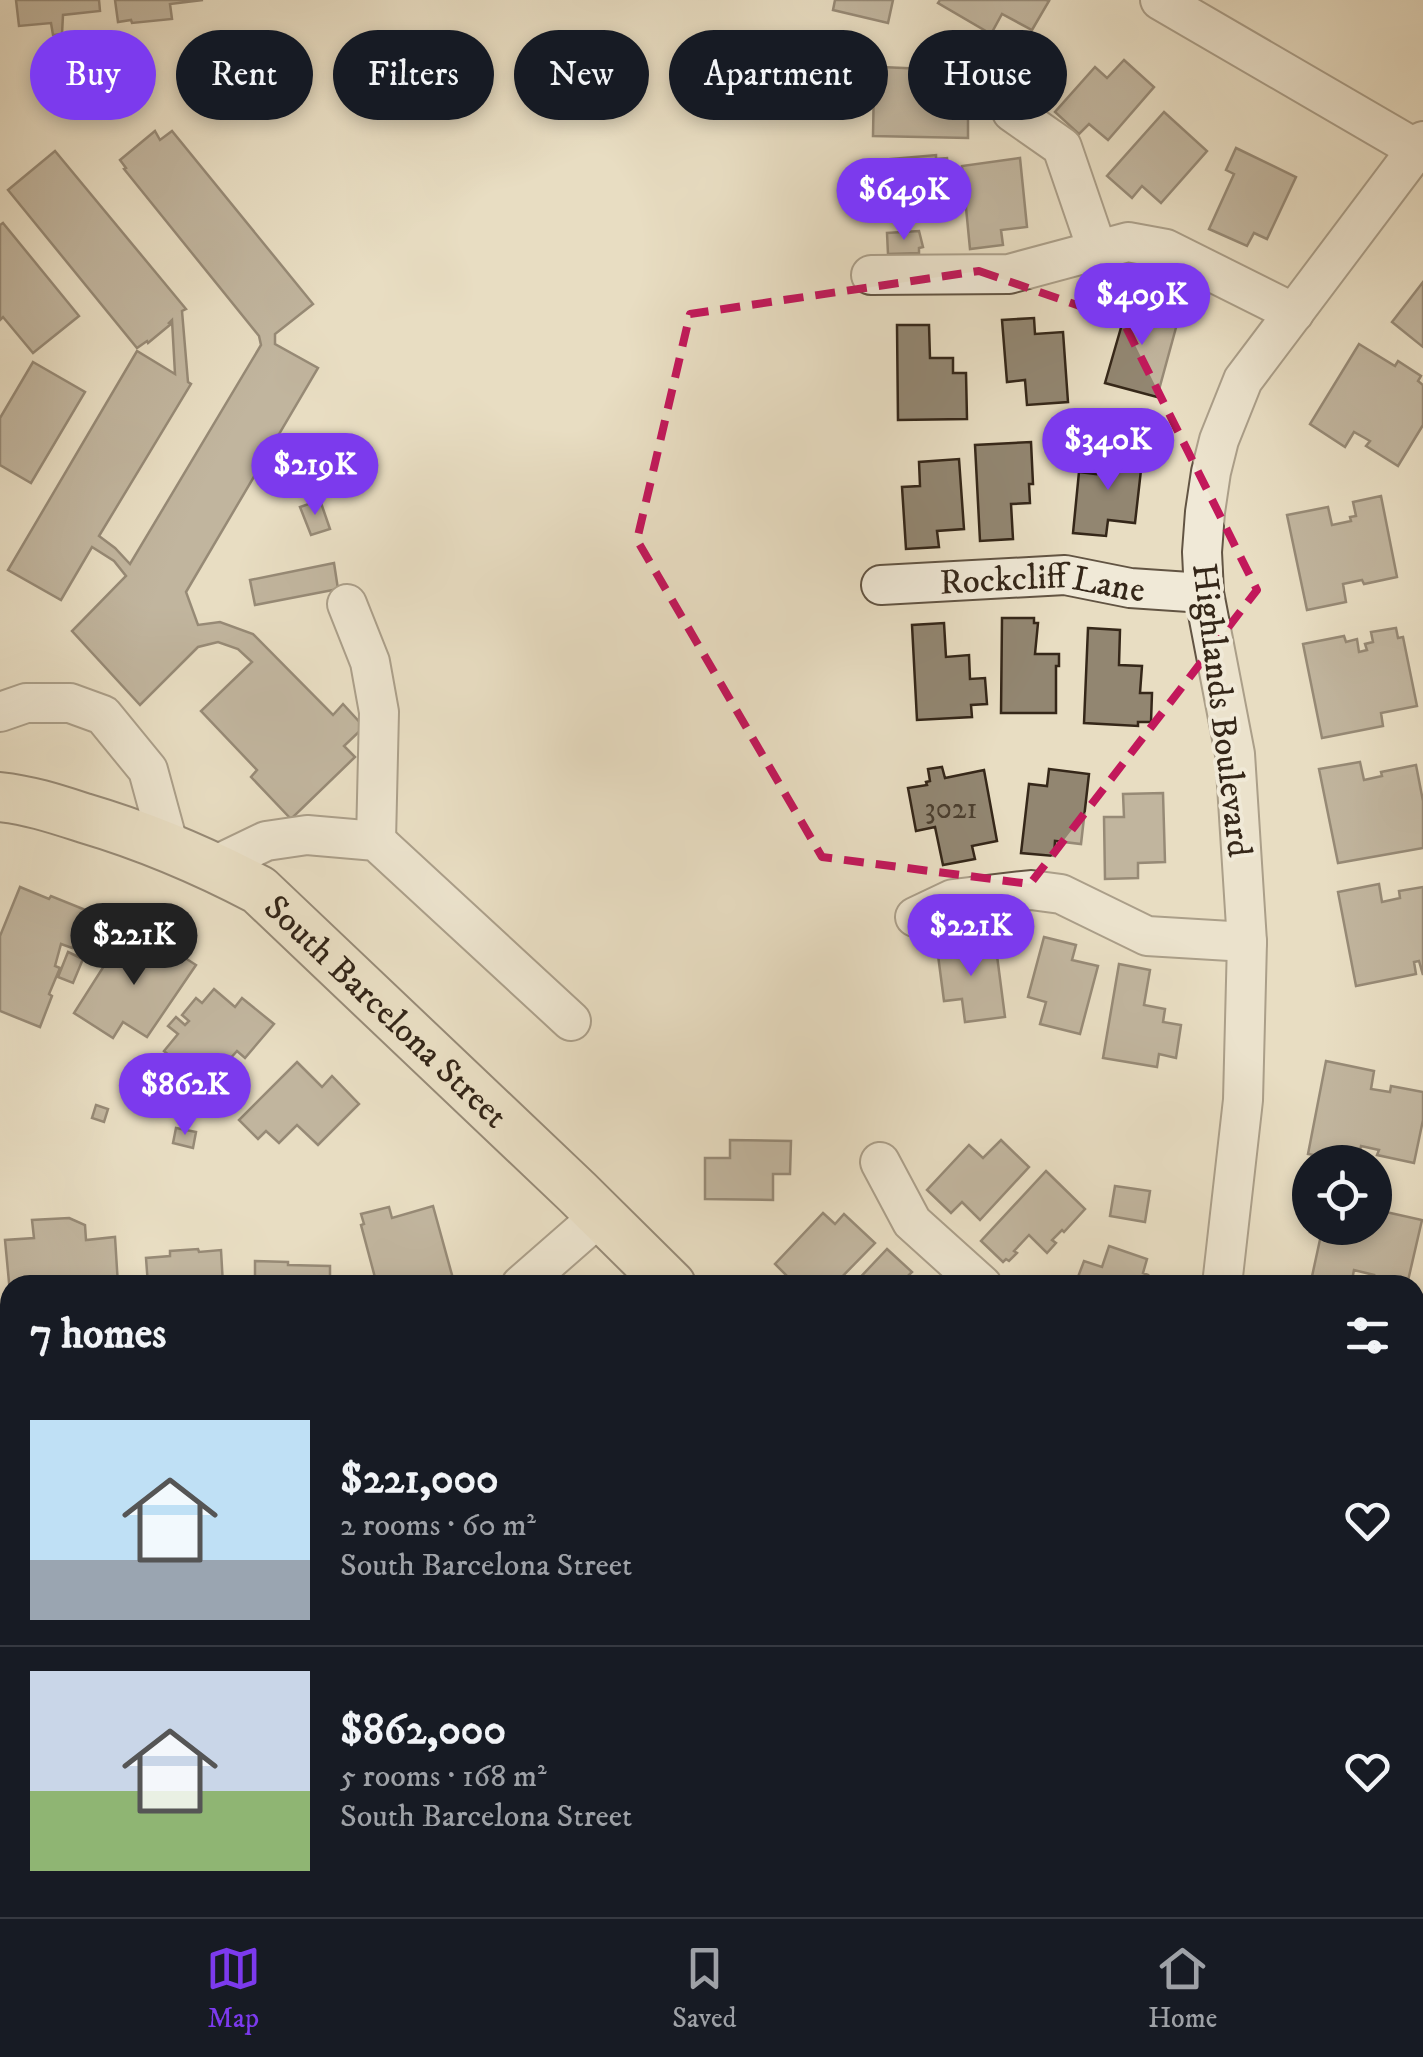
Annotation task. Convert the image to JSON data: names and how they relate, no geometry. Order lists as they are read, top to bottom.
{
  "streets": {
    "main road": ["South Barcelona Street"],
    "street": ["Rockcliff Lane", "Highlands Boulevard"]
  },
  "crossings": [
    ["Rockcliff Lane", "Highlands Boulevard"]
  ],
  "house_numbers": ["3021"],
  "page": {
    "chip": [
      "Buy",
      "Rent",
      "Filters",
      "New",
      "Apartment",
      "House"
    ],
    "price": [
      "$649K",
      "$409K",
      "$340K",
      "$219K",
      "$221K",
      "$221K",
      "$862K"
    ],
    "heading": "7 homes",
    "list": [
      {
        "name": "$221,000",
        "note": "2 rooms · 60 m² · South Barcelona Street"
      },
      {
        "name": "$862,000",
        "note": "5 rooms · 168 m² · South Barcelona Street"
      }
    ],
    "tabs": ["Map", "Saved", "Home"]
  }
}
